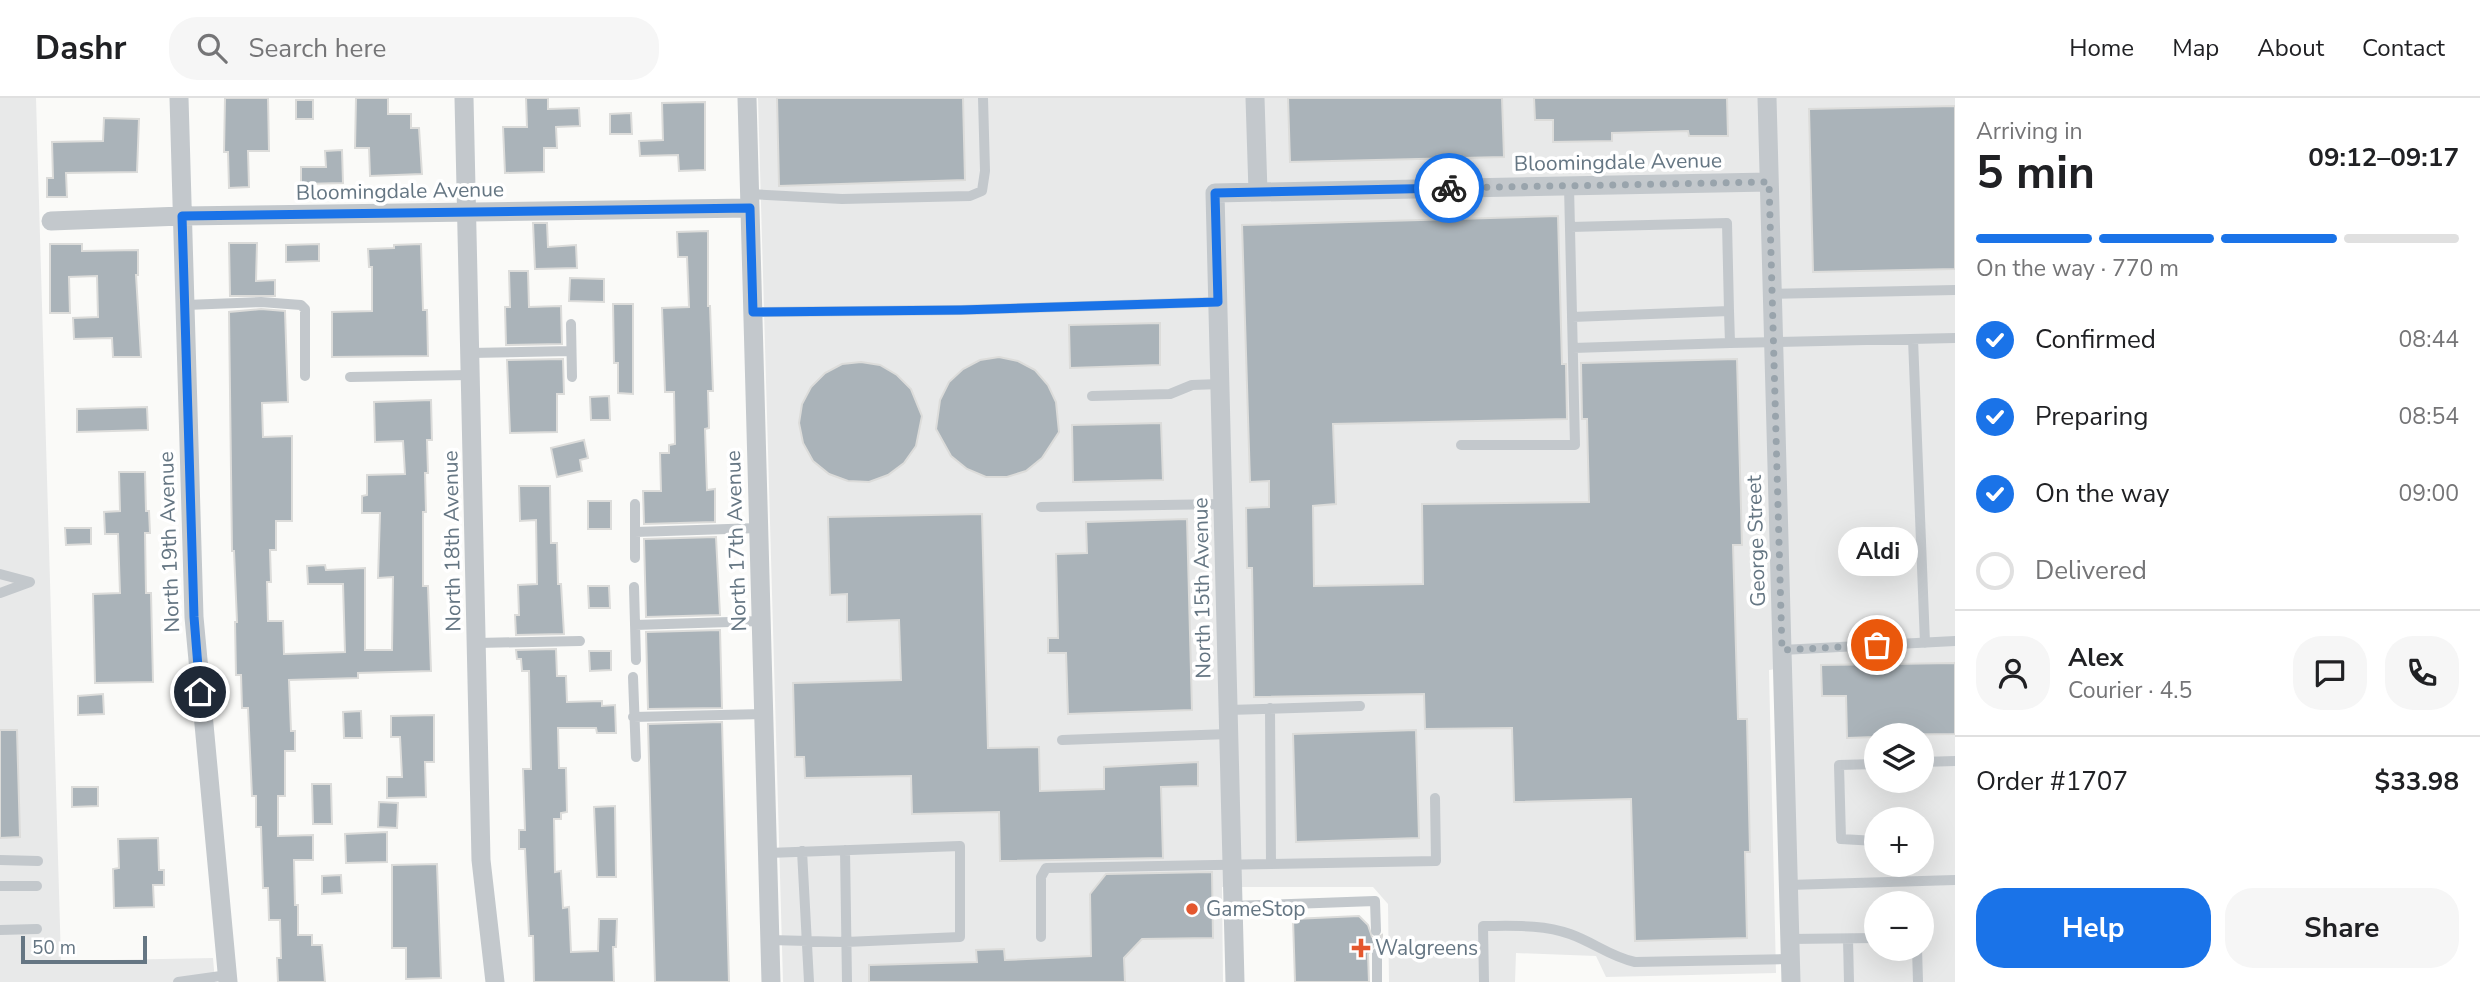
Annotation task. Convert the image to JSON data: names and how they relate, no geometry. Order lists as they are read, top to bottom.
{
  "streets": {
    "street": [
      "Bloomingdale Avenue",
      "North 18th Avenue",
      "North 17th Avenue",
      "George Street",
      "North 19th Avenue",
      "North 15th Avenue"
    ]
  },
  "crossings": [
    ["Bloomingdale Avenue", "North 18th Avenue"],
    ["Bloomingdale Avenue", "North 17th Avenue"],
    ["Bloomingdale Avenue", "George Street"],
    ["Bloomingdale Avenue", "North 19th Avenue"],
    ["Bloomingdale Avenue", "North 15th Avenue"]
  ],
  "places": {
    "other": ["Aldi", "GameStop"],
    "health": ["Walgreens"]
  },
  "scale_bar": "50 m",
  "page": {
    "header": "Dashr",
    "search": "Search here",
    "nav": [
      "Home",
      "Map",
      "About",
      "Contact"
    ],
    "heading": ["5 min", "Arriving in", "09:12–09:17"],
    "panel": [
      "Alex",
      "Courier · 4.5",
      "Order #1707",
      "$33.98"
    ],
    "bar": "On the way · 770 m",
    "list": [
      ["Confirmed", "08:44"],
      ["Preparing", "08:54"],
      ["On the way", "09:00"],
      "Delivered"
    ],
    "bubble": "Aldi",
    "map_buttons": ["+", "−"],
    "buttons": ["Help", "Share"],
    "scale": "50 m"
  }
}
